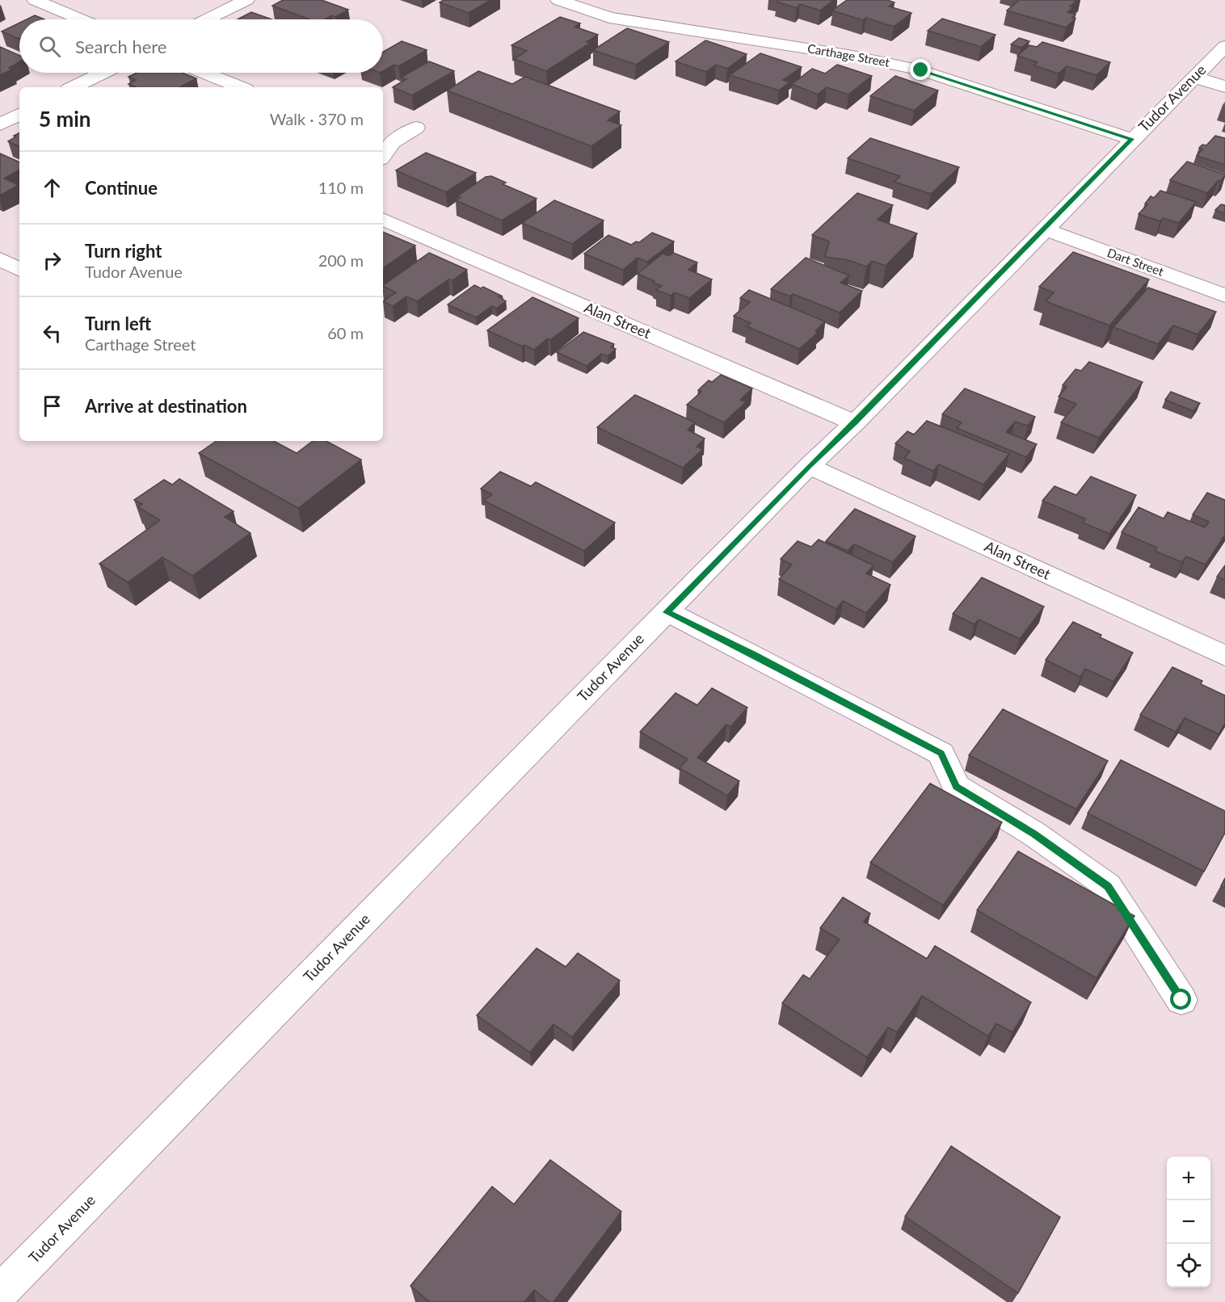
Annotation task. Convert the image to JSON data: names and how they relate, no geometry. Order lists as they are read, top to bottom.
{
  "streets": {
    "street": [
      "Carthage Street",
      "Tudor Avenue",
      "Dart Street",
      "Alan Street"
    ]
  },
  "crossings": [
    ["Carthage Street", "Tudor Avenue"],
    ["Tudor Avenue", "Dart Street"],
    ["Tudor Avenue", "Alan Street"]
  ],
  "page": {
    "search": "Search here",
    "heading": ["5 min", "Walk · 370 m"],
    "list": [
      ["Continue", "110 m"],
      ["Turn right", "Tudor Avenue", "200 m"],
      ["Turn left", "Carthage Street", "60 m"],
      "Arrive at destination"
    ],
    "map_buttons": ["+", "−"]
  }
}
